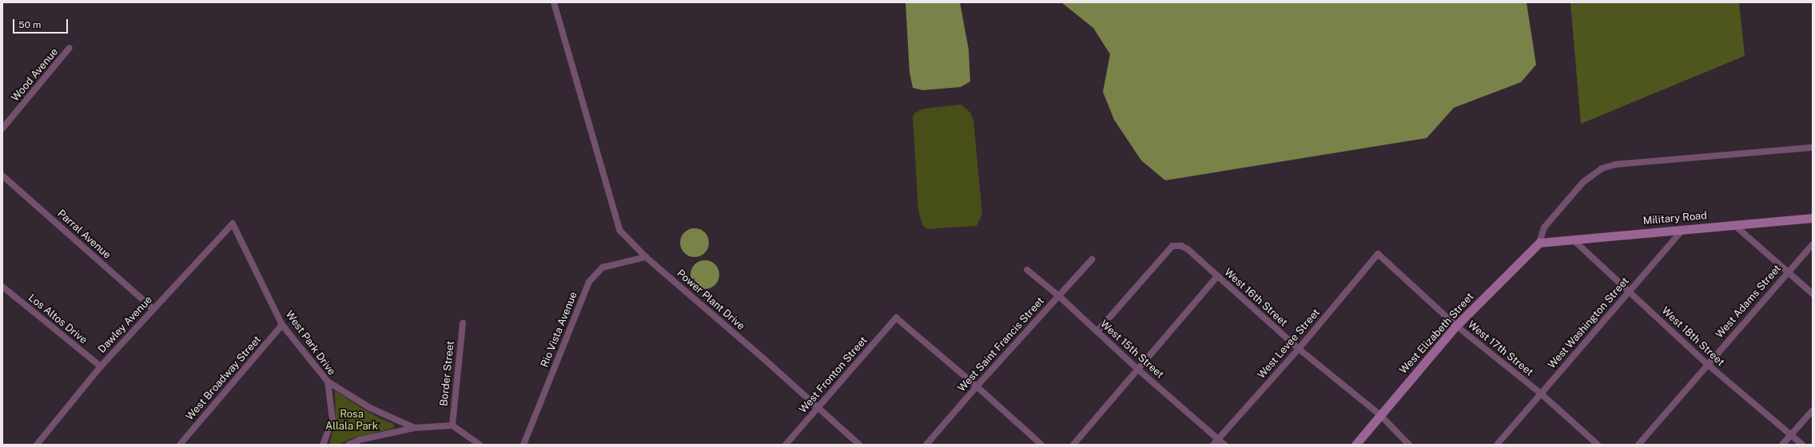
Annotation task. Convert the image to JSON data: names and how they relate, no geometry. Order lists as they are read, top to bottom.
{
  "streets": {
    "street": [
      "Wood Avenue",
      "Military Road",
      "Parral Avenue",
      "West 16th Street",
      "Power Plant Drive",
      "West Adams Street",
      "Los Altos Drive",
      "West Washington Street",
      "Dawley Avenue",
      "Rio Vista Avenue",
      "West Elizabeth Street",
      "West 18th Street",
      "West Park Drive",
      "West Levee Street",
      "West Saint Francis Street",
      "West 17th Street",
      "West 15th Street",
      "Border Street",
      "West Fronton Street",
      "West Broadway Street"
    ]
  },
  "crossings": [
    ["Military Road", "West Washington Street"],
    ["Military Road", "West Elizabeth Street"],
    ["Military Road", "West 18th Street"],
    ["Parral Avenue", "Dawley Avenue"],
    ["West 16th Street", "West Elizabeth Street"],
    ["West 16th Street", "West Levee Street"],
    ["West 16th Street", "West 15th Street"],
    ["Power Plant Drive", "Rio Vista Avenue"],
    ["Power Plant Drive", "West Fronton Street"],
    ["West Adams Street", "West 18th Street"],
    ["Los Altos Drive", "Dawley Avenue"],
    ["West Washington Street", "West 18th Street"],
    ["West Washington Street", "West 17th Street"],
    ["Dawley Avenue", "West Park Drive"],
    ["West Elizabeth Street", "West 17th Street"],
    ["West Park Drive", "West Broadway Street"],
    ["West Levee Street", "West 17th Street"],
    ["West Levee Street", "West 15th Street"],
    ["West Saint Francis Street", "West 15th Street"],
    ["West Saint Francis Street", "West Fronton Street"]
  ],
  "parks": ["Rosa Allala Park"],
  "scale_bar": "50 m"
}
